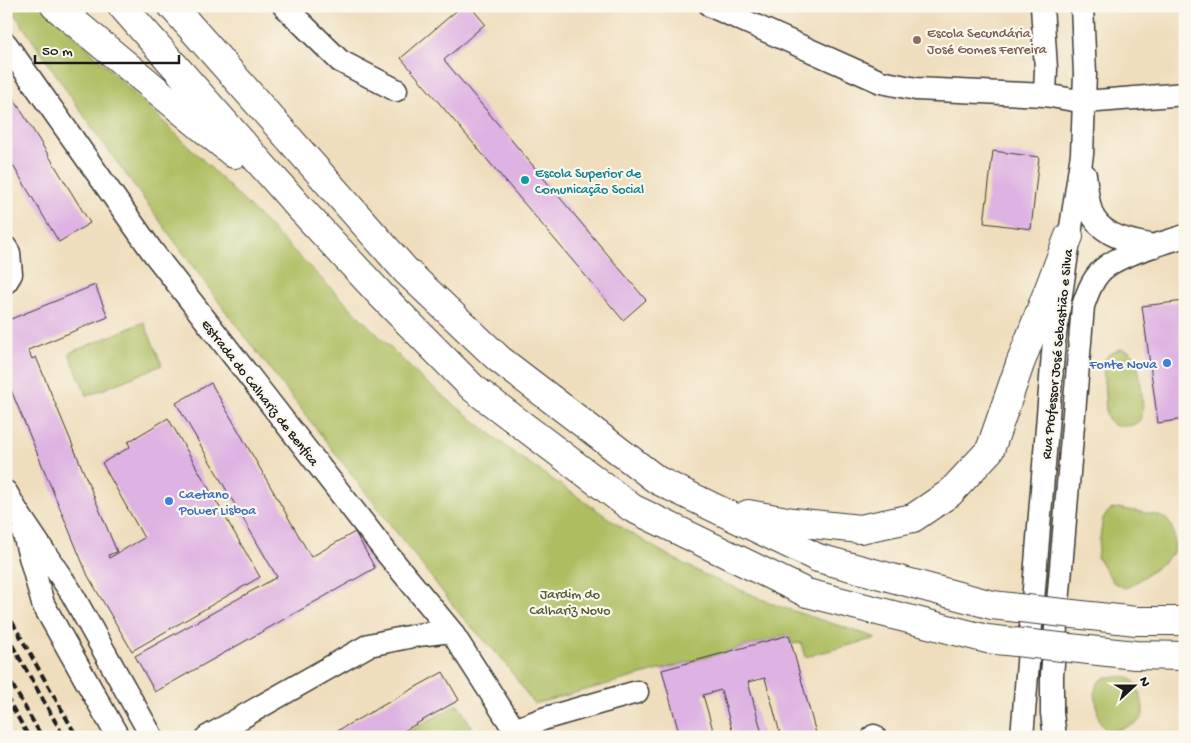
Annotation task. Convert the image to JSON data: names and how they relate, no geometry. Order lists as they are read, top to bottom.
{
  "streets": {
    "street": ["Rua Professor José Sebastião e Silva", "Estrada do Calhariz de Benfica"]
  },
  "parks": ["Jardim do Calhariz Novo"],
  "places": [
    "Escola Secundária José Gomes Ferreira",
    "Escola Superior de Comunicação Social",
    "Fonte Nova",
    "Caetano Power Lisboa"
  ],
  "scale_bar": "50 m",
  "north": "right"
}
